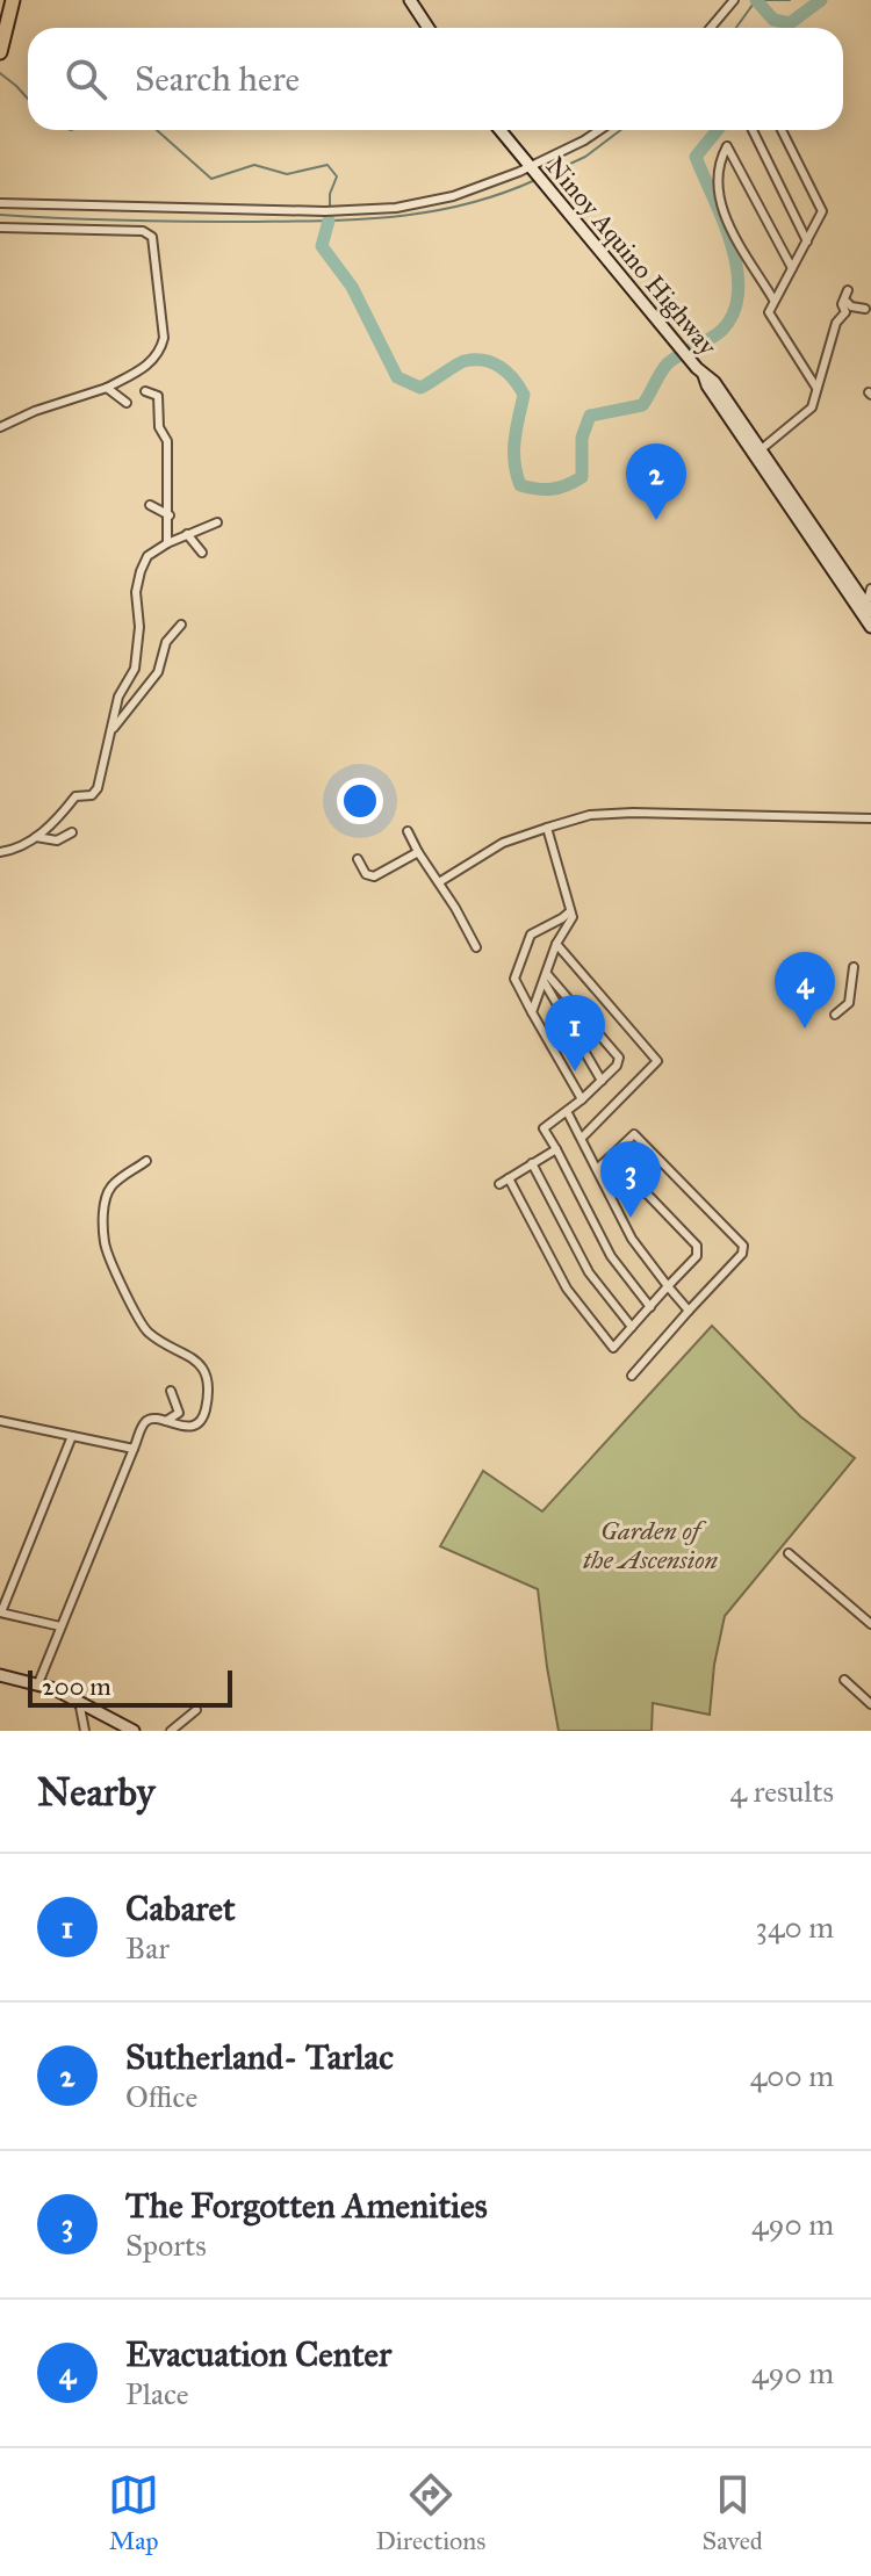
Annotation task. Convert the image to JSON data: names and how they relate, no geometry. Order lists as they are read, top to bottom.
{
  "streets": {
    "main road": ["Ninoy Aquino Highway"]
  },
  "parks": ["Garden of the Ascension"],
  "scale_bar": "200 m",
  "page": {
    "search": "Search here",
    "pins": [
      "2",
      "4",
      "1",
      "3"
    ],
    "scale": "200 m",
    "heading": ["Nearby", "4 results"],
    "list": [
      {
        "mark": "1",
        "name": "Cabaret",
        "note": "Bar",
        "value": "340 m"
      },
      {
        "mark": "2",
        "name": "Sutherland- Tarlac",
        "note": "Office",
        "value": "400 m"
      },
      {
        "mark": "3",
        "name": "The Forgotten Amenities",
        "note": "Sports",
        "value": "490 m"
      },
      {
        "mark": "4",
        "name": "Evacuation Center",
        "note": "Place",
        "value": "490 m"
      }
    ],
    "nav": ["Map", "Directions", "Saved"]
  }
}
